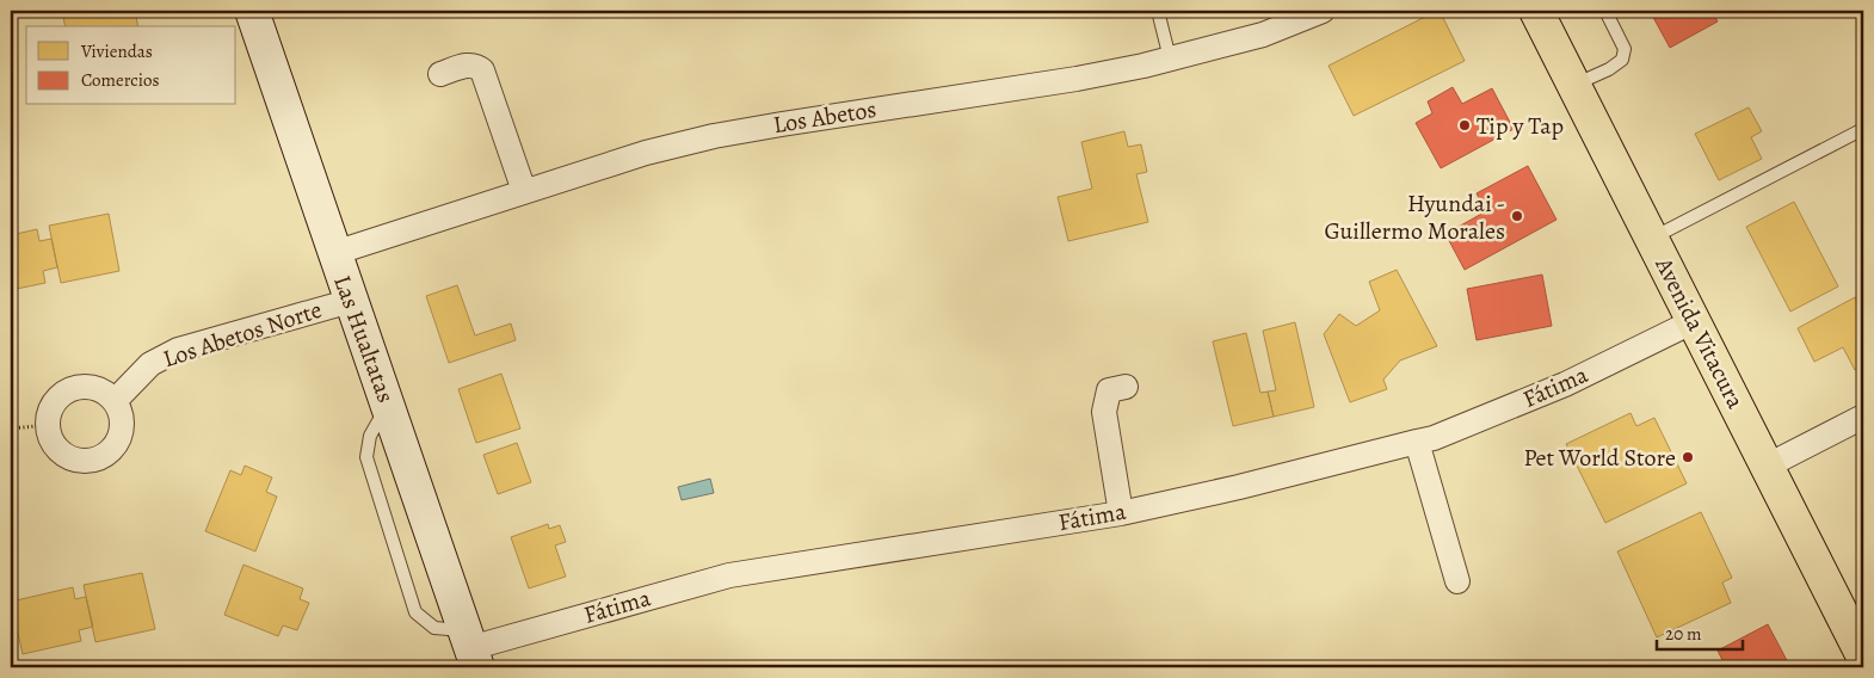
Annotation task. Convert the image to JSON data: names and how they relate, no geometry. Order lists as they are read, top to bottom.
{
  "streets": {
    "main road": ["Avenida Vitacura"],
    "street": [
      "Los Abetos",
      "Los Abetos Norte",
      "Las Hualtatas",
      "Fátima"
    ]
  },
  "crossings": [
    ["Los Abetos", "Las Hualtatas"],
    ["Avenida Vitacura", "Fátima"],
    ["Los Abetos Norte", "Las Hualtatas"],
    ["Las Hualtatas", "Fátima"]
  ],
  "places": ["Tip y Tap", "Hyundai - Guillermo Morales", "Pet World Store"],
  "legend": ["Viviendas", "Comercios"],
  "scale_bar": "20 m"
}
